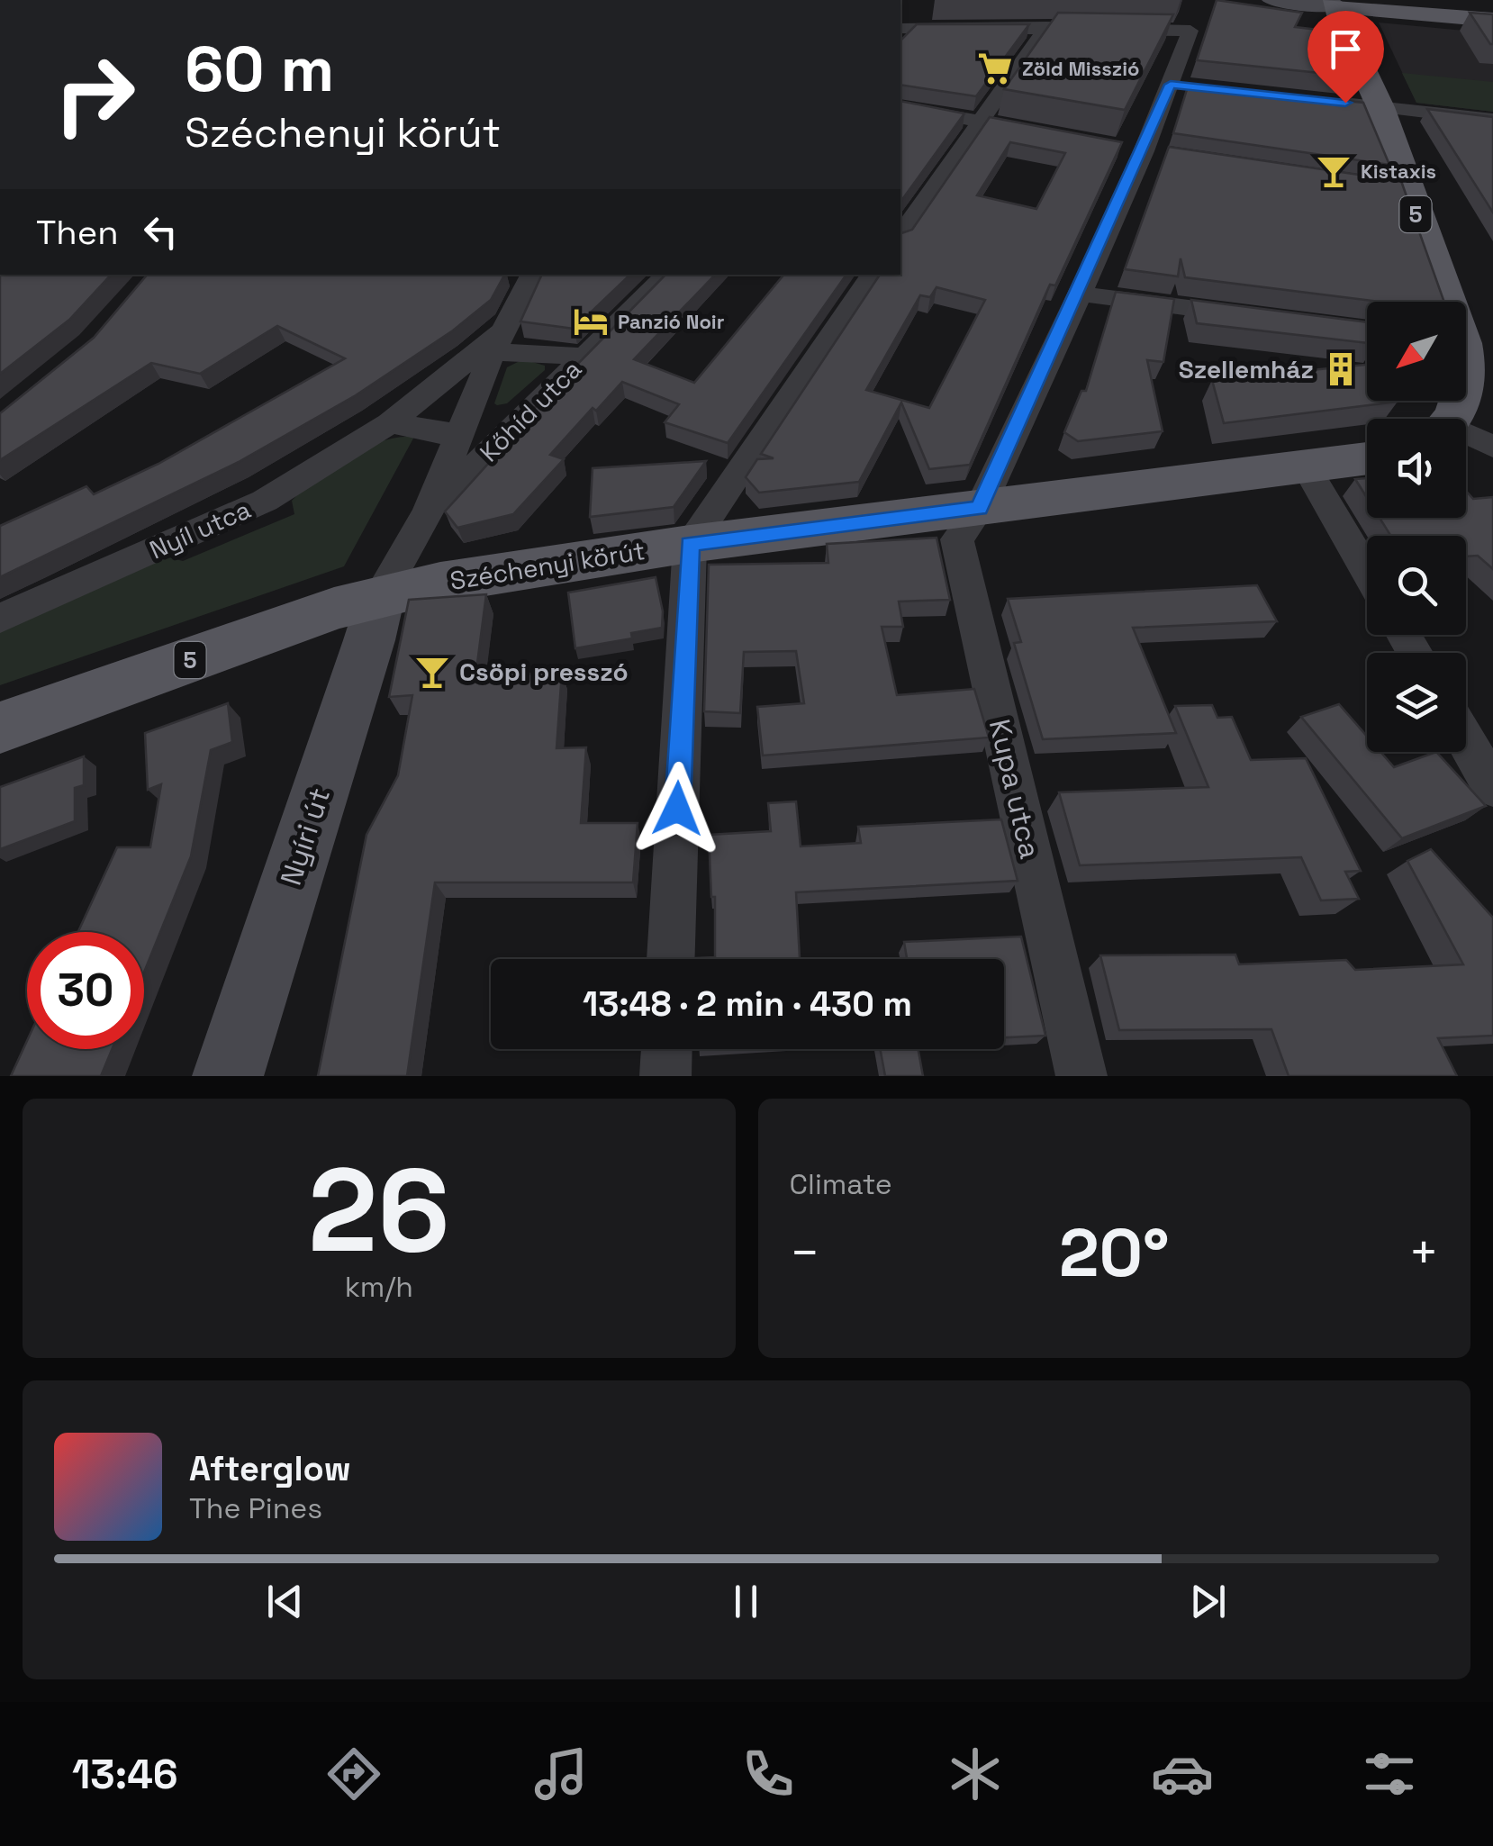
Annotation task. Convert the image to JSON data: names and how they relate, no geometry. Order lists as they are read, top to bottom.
{
  "streets": {
    "main road": ["5", "Széchenyi körút"],
    "street": [
      "Kőhíd utca",
      "Nyíl utca",
      "Kupa utca",
      "Nyíri út"
    ]
  },
  "crossings": [
    ["Kőhíd utca", "Nyíl utca"],
    ["Nyíl utca", "Széchenyi körút"],
    ["Nyíl utca", "Nyíri út"],
    ["Széchenyi körút", "Kupa utca"],
    ["Széchenyi körút", "Nyíri út"]
  ],
  "places": {
    "supermarket": ["Zöld Misszió"],
    "bar": ["Kistaxis", "Csöpi presszó"],
    "hotel": ["Panzió Noir"],
    "building": ["Szellemház"]
  },
  "north": "bottom left",
  "page": {
    "turn": ["60 m", "Széchenyi körút"],
    "then": "Then",
    "limit": "30",
    "trip": "13:48 · 2 min · 430 m",
    "tile": [
      ["26", "km/h"],
      "Climate"
    ],
    "heat": ["−", "20°", "+"],
    "song": ["Afterglow", "The Pines"],
    "tabs": "13:46"
  }
}
